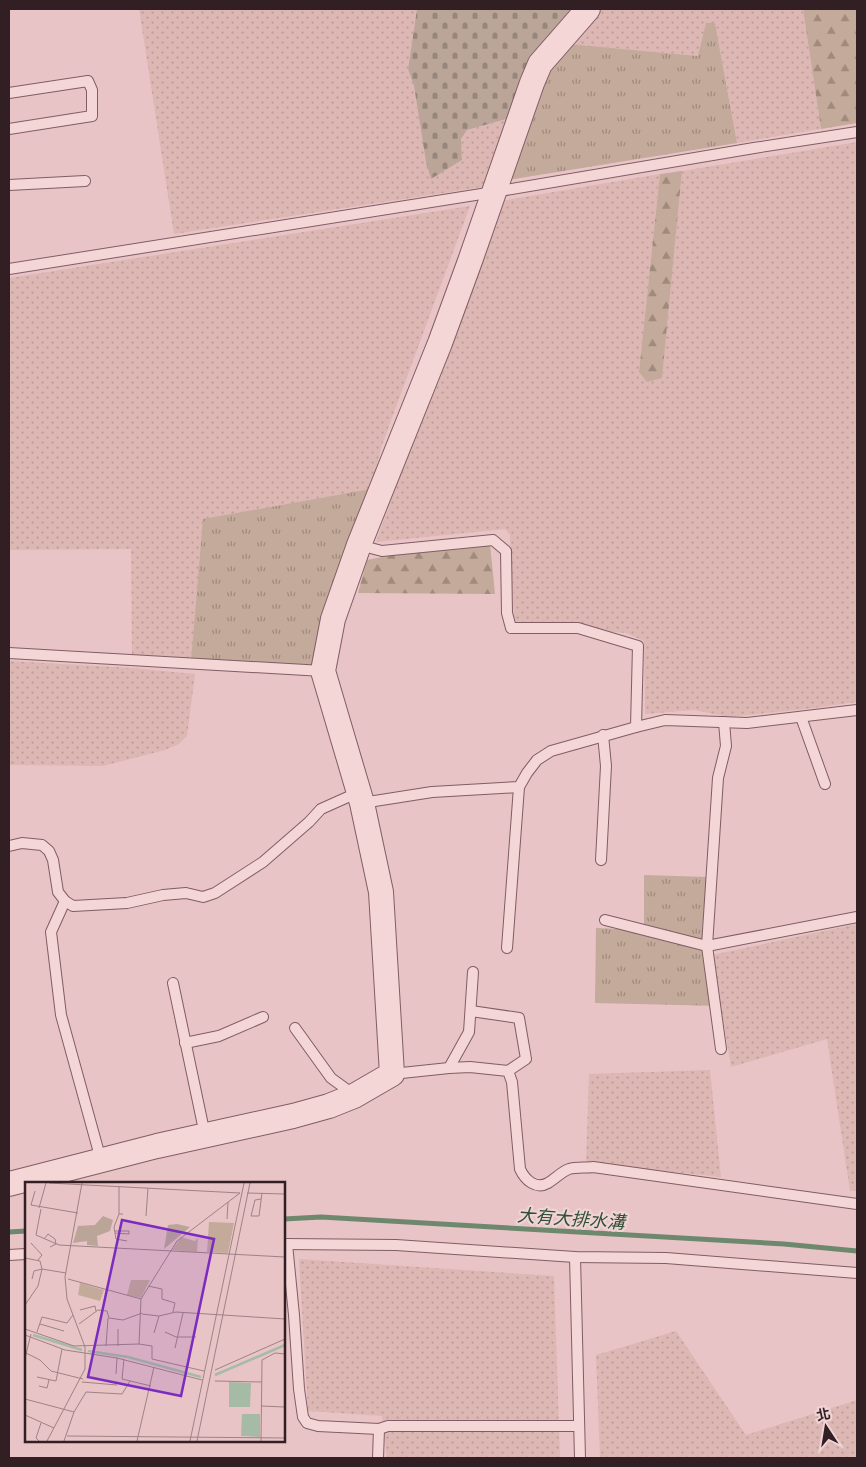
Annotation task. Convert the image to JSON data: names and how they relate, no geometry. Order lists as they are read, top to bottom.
{
  "water": ["大有大排水溝"],
  "north": "top"
}
